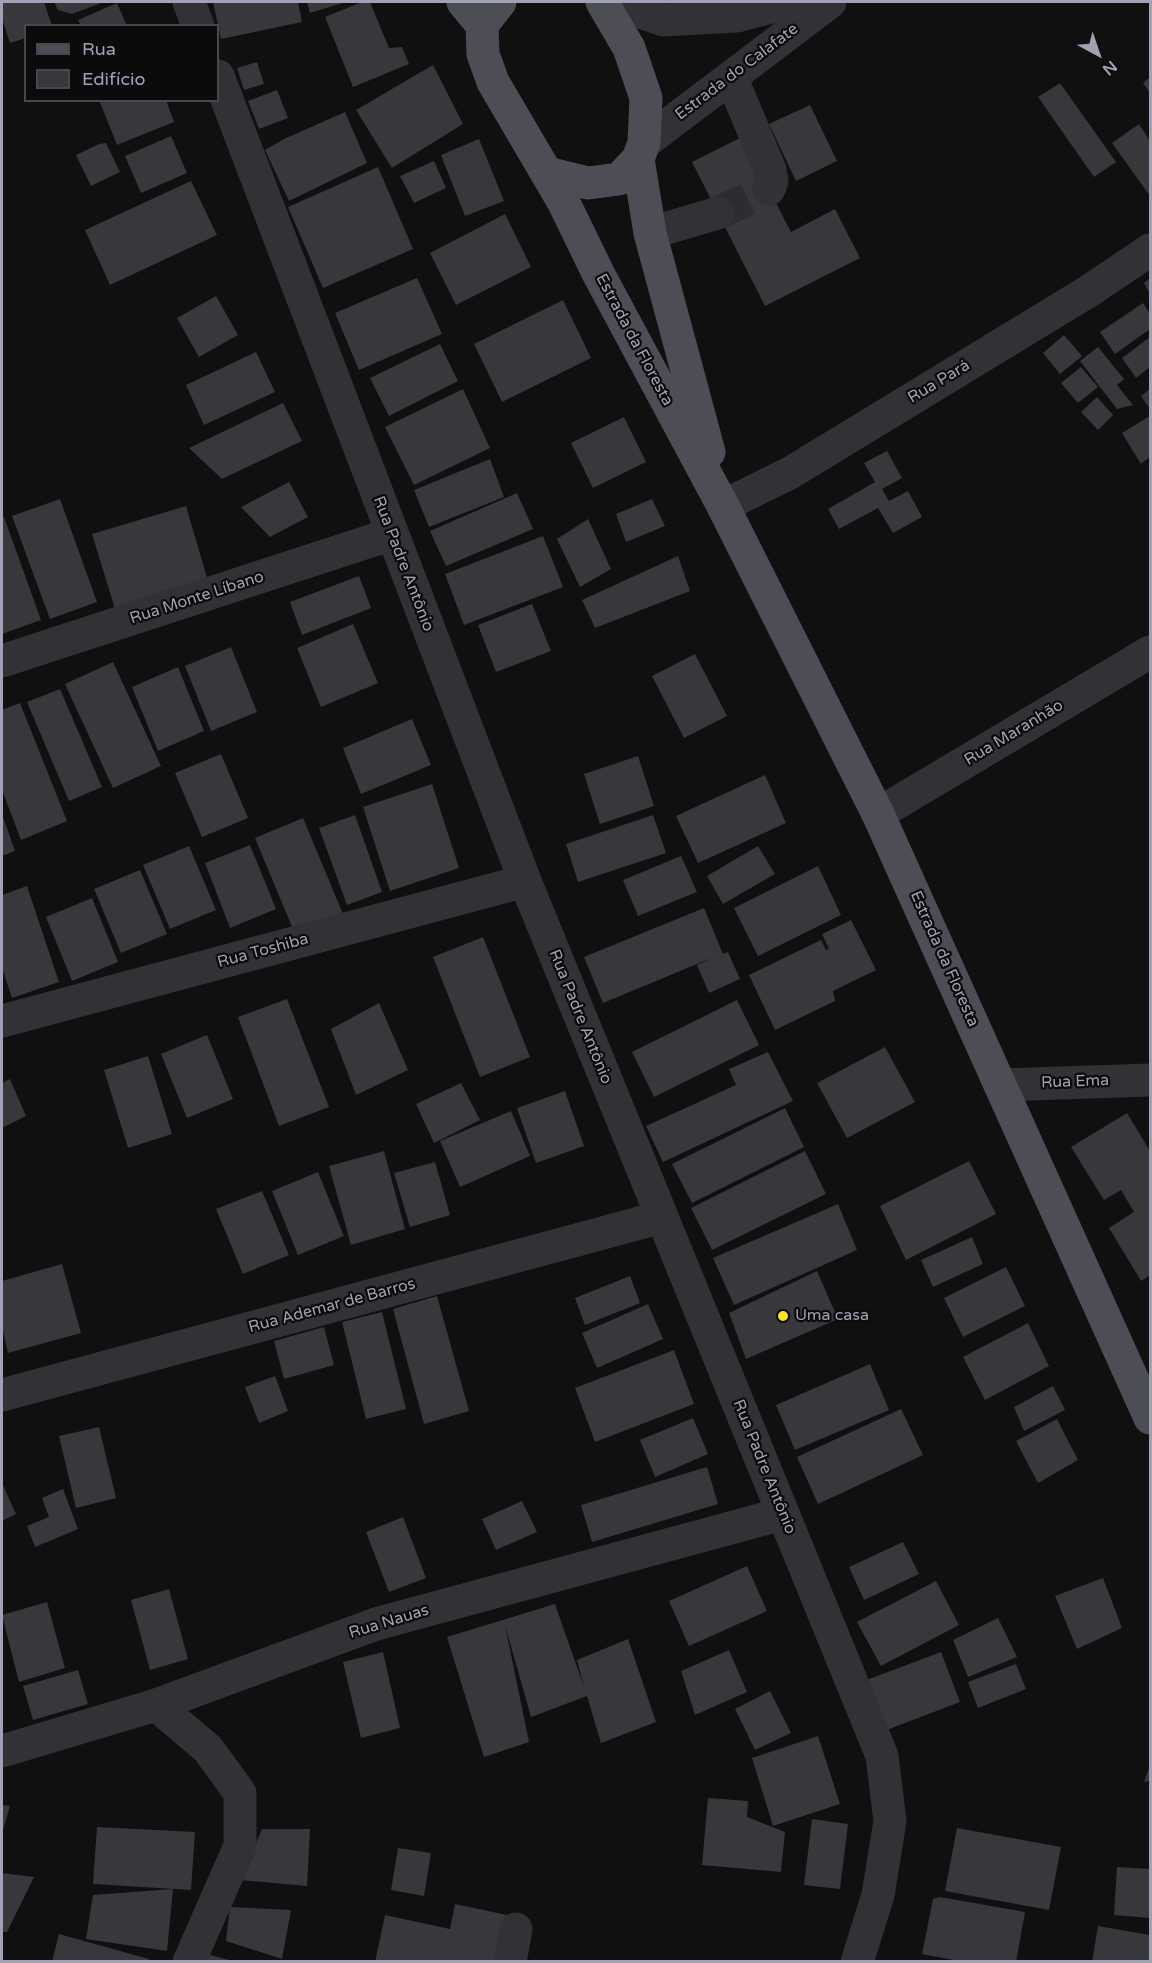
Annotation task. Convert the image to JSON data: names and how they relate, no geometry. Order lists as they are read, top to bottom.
{
  "streets": {
    "main road": ["Estrada da Floresta"],
    "street": [
      "Estrada do Calafate",
      "Rua Pará",
      "Rua Padre Antônio",
      "Rua Monte Líbano",
      "Rua Maranhão",
      "Rua Toshiba",
      "Rua Ema",
      "Rua Ademar de Barros",
      "Rua Nauas"
    ]
  },
  "crossings": [
    ["Estrada do Calafate", "Estrada da Floresta"],
    ["Estrada da Floresta", "Rua Pará"],
    ["Estrada da Floresta", "Rua Maranhão"],
    ["Estrada da Floresta", "Rua Ema"],
    ["Rua Padre Antônio", "Rua Monte Líbano"],
    ["Rua Padre Antônio", "Rua Toshiba"],
    ["Rua Padre Antônio", "Rua Ademar de Barros"],
    ["Rua Padre Antônio", "Rua Nauas"]
  ],
  "places": ["Uma casa"],
  "legend": ["Rua", "Edifício"],
  "north": "bottom right"
}
